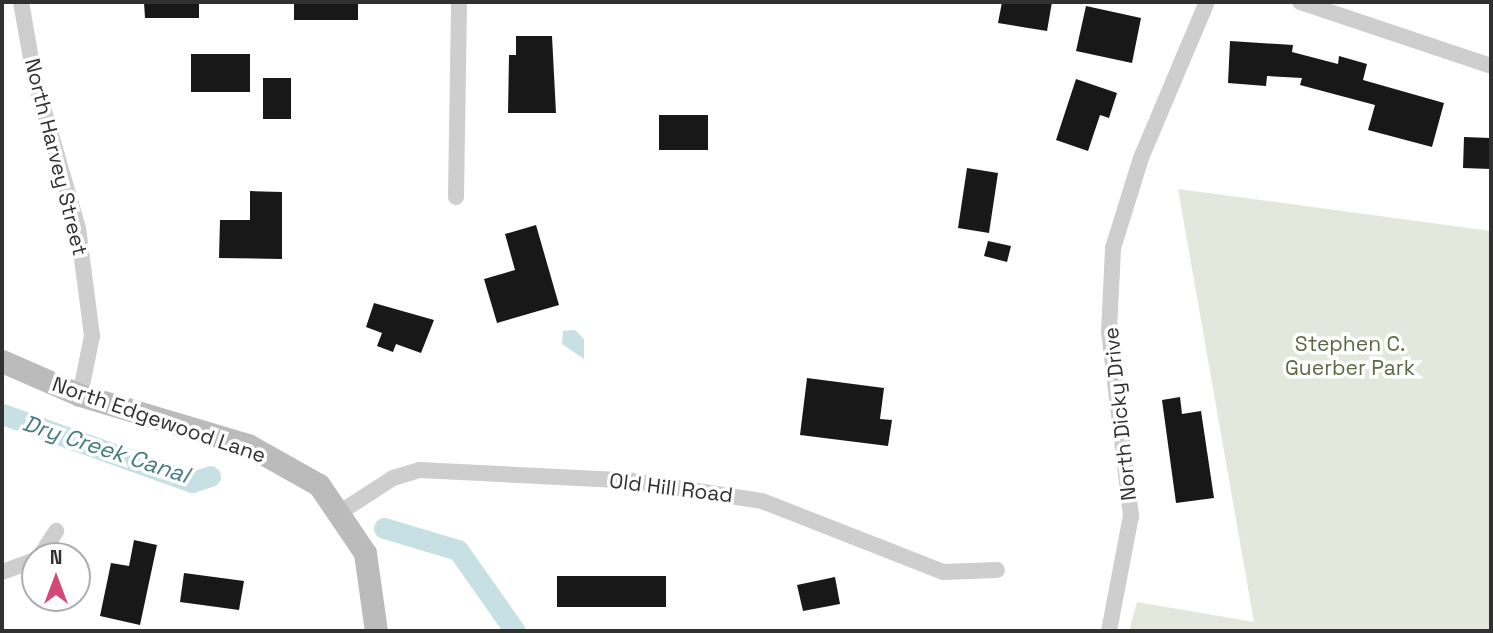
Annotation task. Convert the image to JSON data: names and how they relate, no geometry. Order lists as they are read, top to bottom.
{
  "streets": {
    "street": [
      "North Harvey Street",
      "North Dicky Drive",
      "North Edgewood Lane",
      "Old Hill Road"
    ]
  },
  "crossings": [
    ["North Harvey Street", "North Edgewood Lane"],
    ["North Edgewood Lane", "Old Hill Road"]
  ],
  "water": ["Dry Creek Canal"],
  "parks": ["Stephen C. Guerber Park"],
  "north": "top"
}
